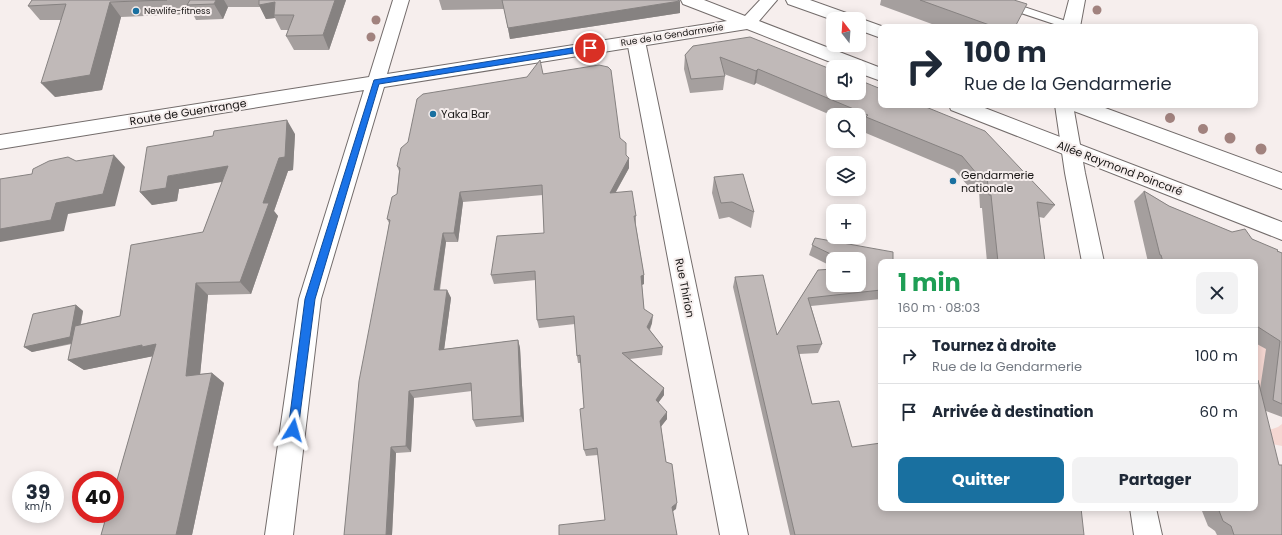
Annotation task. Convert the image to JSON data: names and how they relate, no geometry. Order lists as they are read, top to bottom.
{
  "streets": {
    "street": [
      "Rue de la Gendarmerie",
      "Route de Guentrange",
      "Allée Raymond Poincaré",
      "Rue Thirion"
    ]
  },
  "crossings": [
    ["Rue de la Gendarmerie", "Route de Guentrange"],
    ["Rue de la Gendarmerie", "Rue Thirion"]
  ],
  "places": ["Newlife-fitness", "Yaka Bar", "Gendarmerie nationale"],
  "north": "top",
  "page": {
    "map_buttons": ["+", "−"],
    "turn": ["100 m", "Rue de la Gendarmerie"],
    "heading": ["1 min", "160 m · 08:03"],
    "list": [
      {
        "name": "Tournez à droite",
        "note": "Rue de la Gendarmerie",
        "value": "100 m"
      },
      {
        "name": "Arrivée à destination",
        "value": "60 m"
      }
    ],
    "buttons": ["Quitter", "Partager"],
    "speed": "39 km/h",
    "limit": "40"
  }
}
